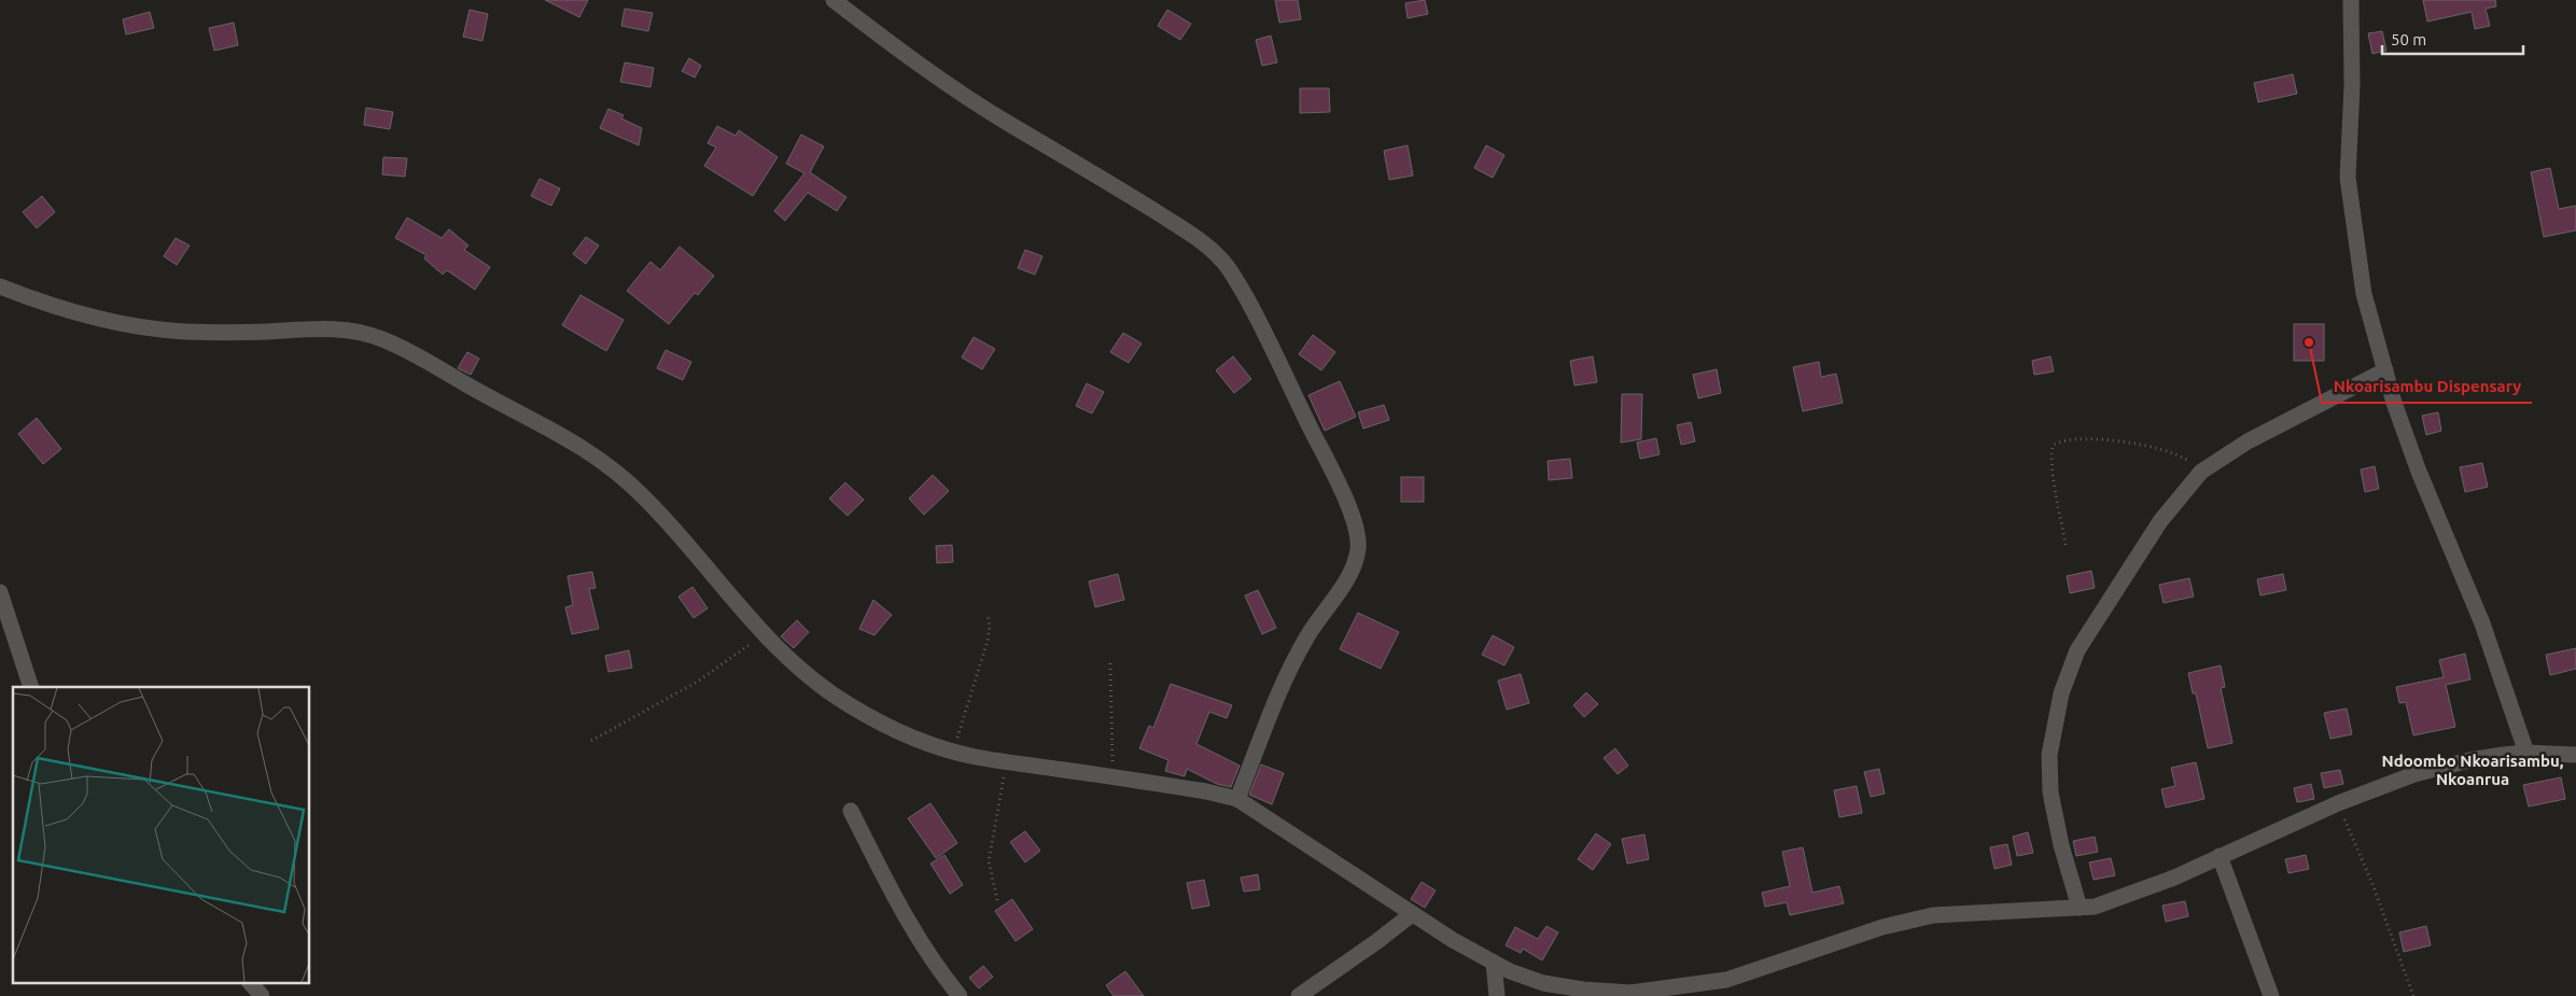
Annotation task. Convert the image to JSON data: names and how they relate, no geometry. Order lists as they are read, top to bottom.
{
  "districts": ["Ndoombo Nkoarisambu, Nkoanrua"],
  "places": ["Nkoarisambu Dispensary"],
  "scale_bar": "50 m"
}
